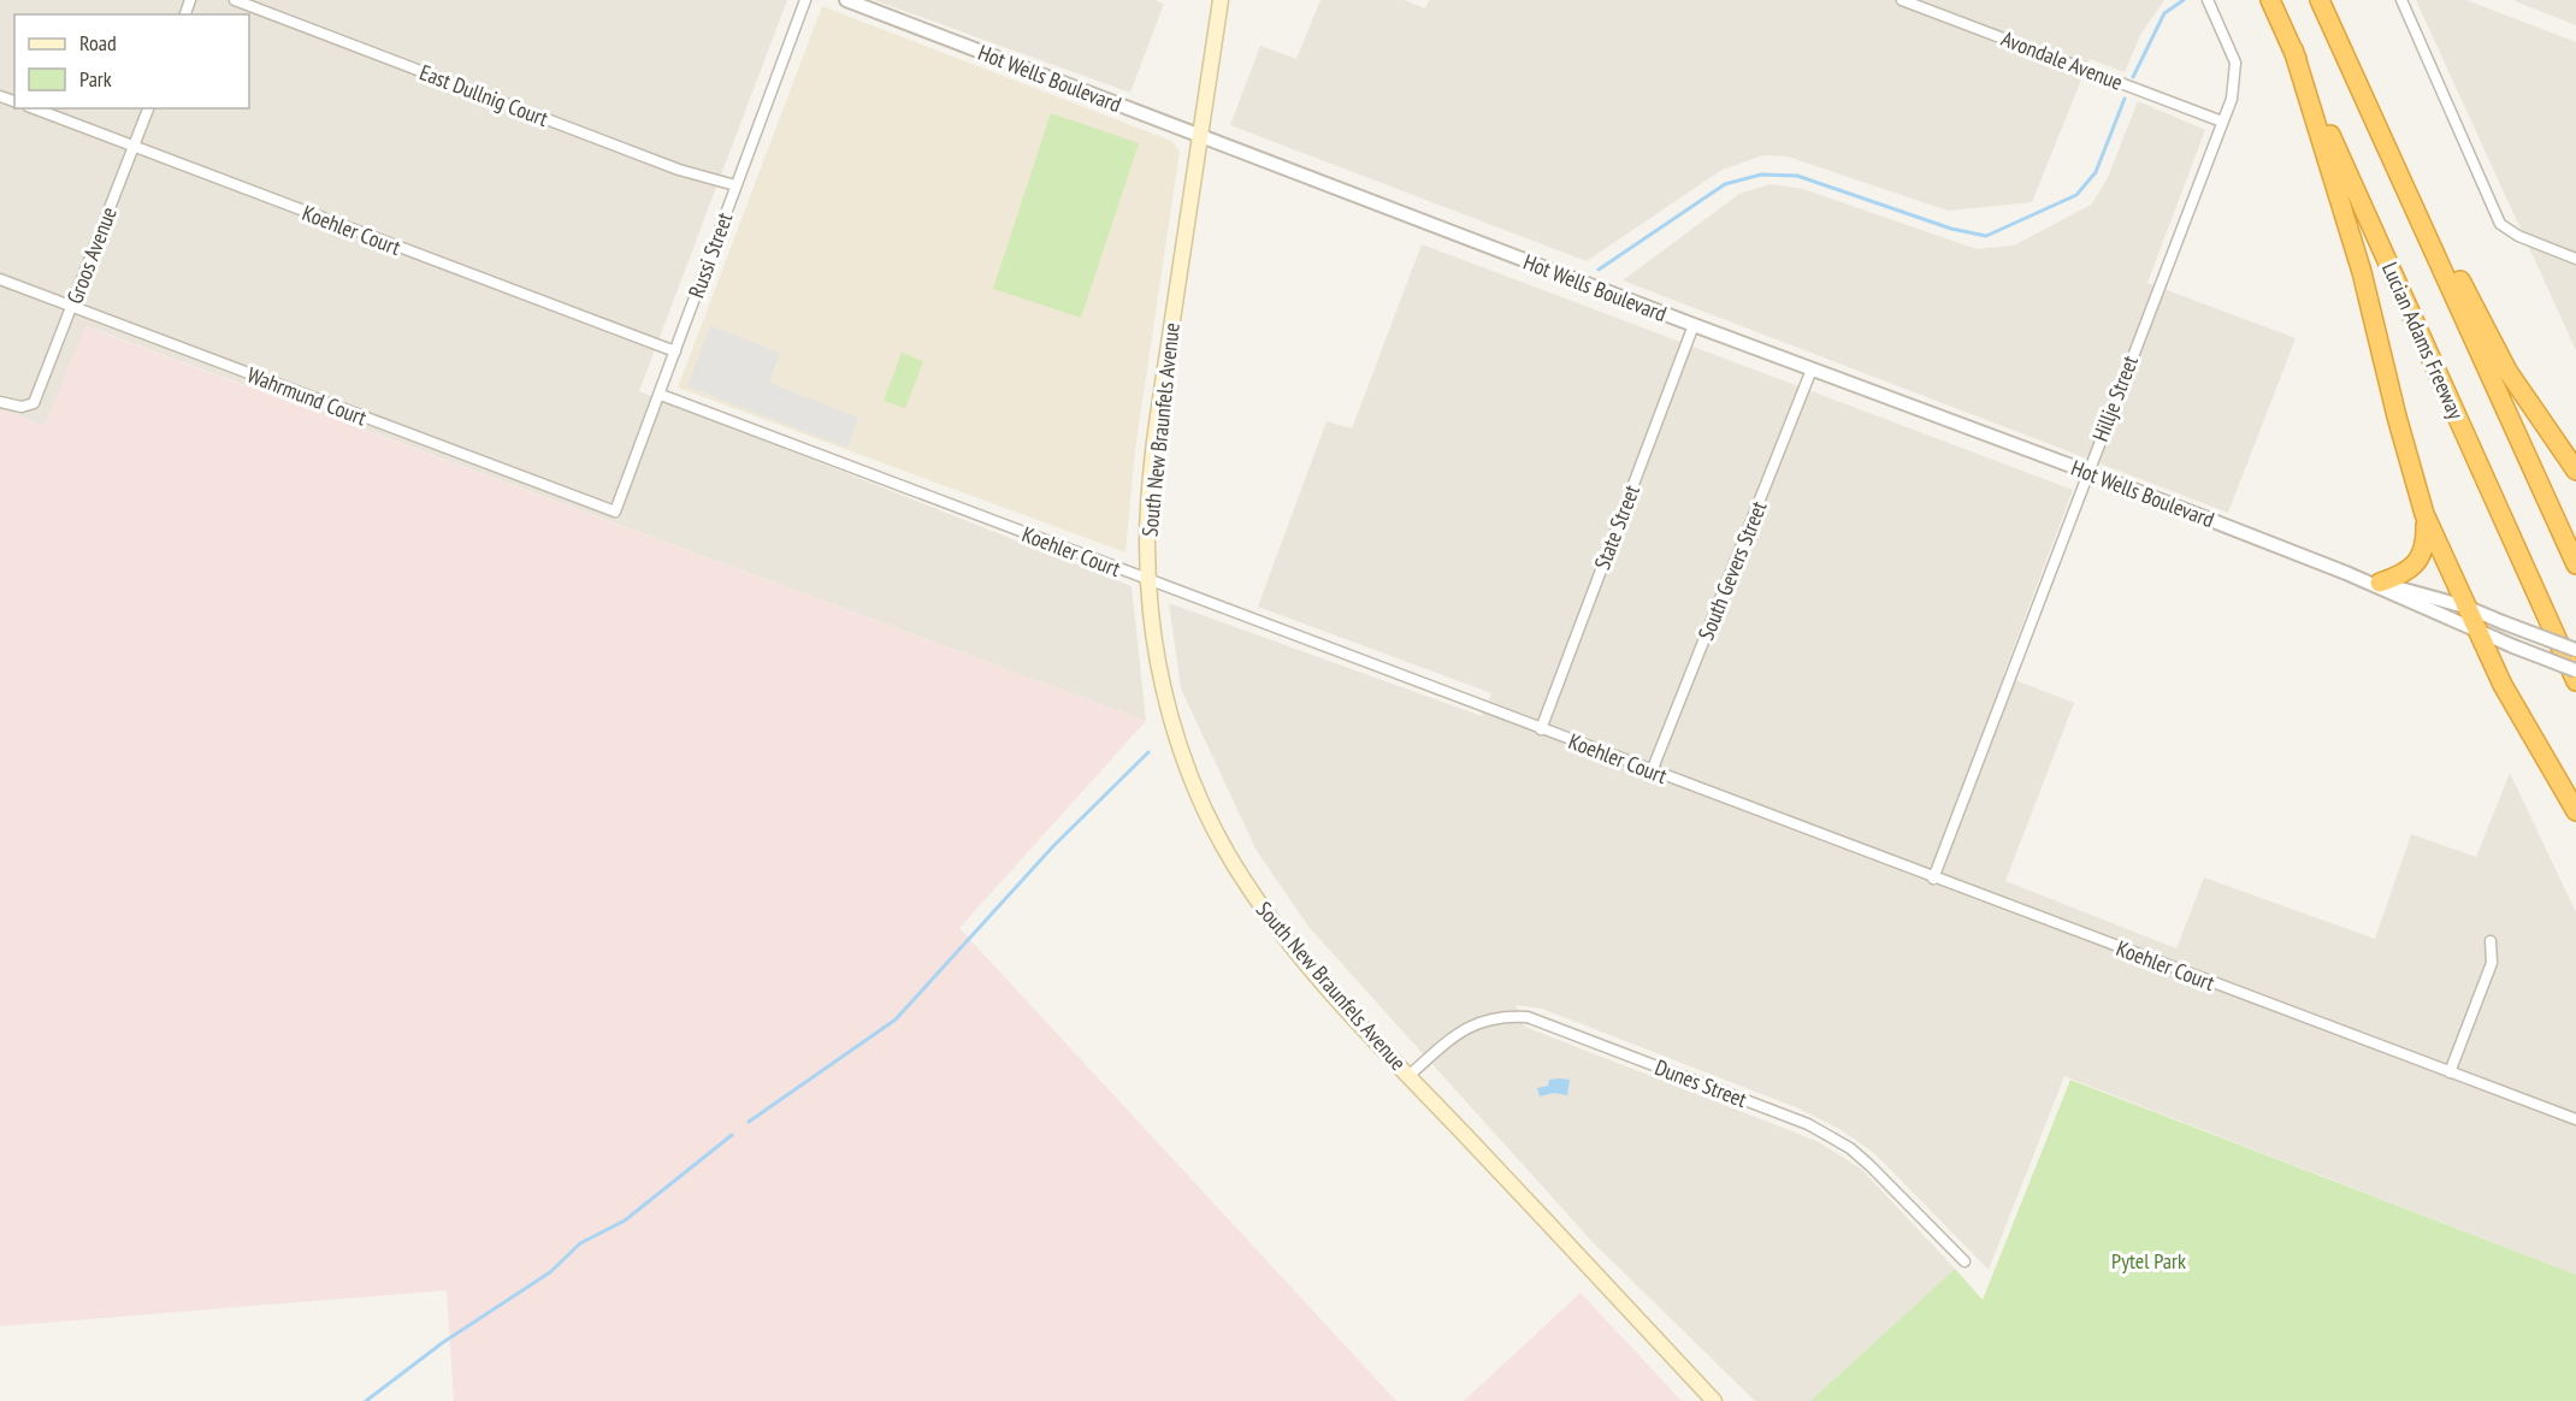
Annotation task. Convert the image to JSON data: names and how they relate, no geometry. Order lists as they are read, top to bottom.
{
  "streets": {
    "highway": ["Lucian Adams Freeway"],
    "main road": ["South New Braunfels Avenue"],
    "street": [
      "Avondale Avenue",
      "Hot Wells Boulevard",
      "East Dullnig Court",
      "Koehler Court",
      "Groos Avenue",
      "Russi Street",
      "Wahrmund Court",
      "Hillje Street",
      "State Street",
      "South Gevers Street",
      "Dunes Street"
    ]
  },
  "crossings": [
    ["Avondale Avenue", "Hillje Street"],
    ["Hot Wells Boulevard", "Hillje Street"],
    ["Hot Wells Boulevard", "South New Braunfels Avenue"],
    ["Hot Wells Boulevard", "State Street"],
    ["Hot Wells Boulevard", "South Gevers Street"],
    ["East Dullnig Court", "Russi Street"],
    ["Koehler Court", "Groos Avenue"],
    ["Koehler Court", "Russi Street"],
    ["Koehler Court", "Hillje Street"],
    ["Koehler Court", "South New Braunfels Avenue"],
    ["Koehler Court", "State Street"],
    ["Koehler Court", "South Gevers Street"],
    ["Groos Avenue", "Wahrmund Court"],
    ["Russi Street", "Wahrmund Court"],
    ["South New Braunfels Avenue", "Dunes Street"]
  ],
  "parks": ["Pytel Park"],
  "legend": ["Road", "Park"]
}
